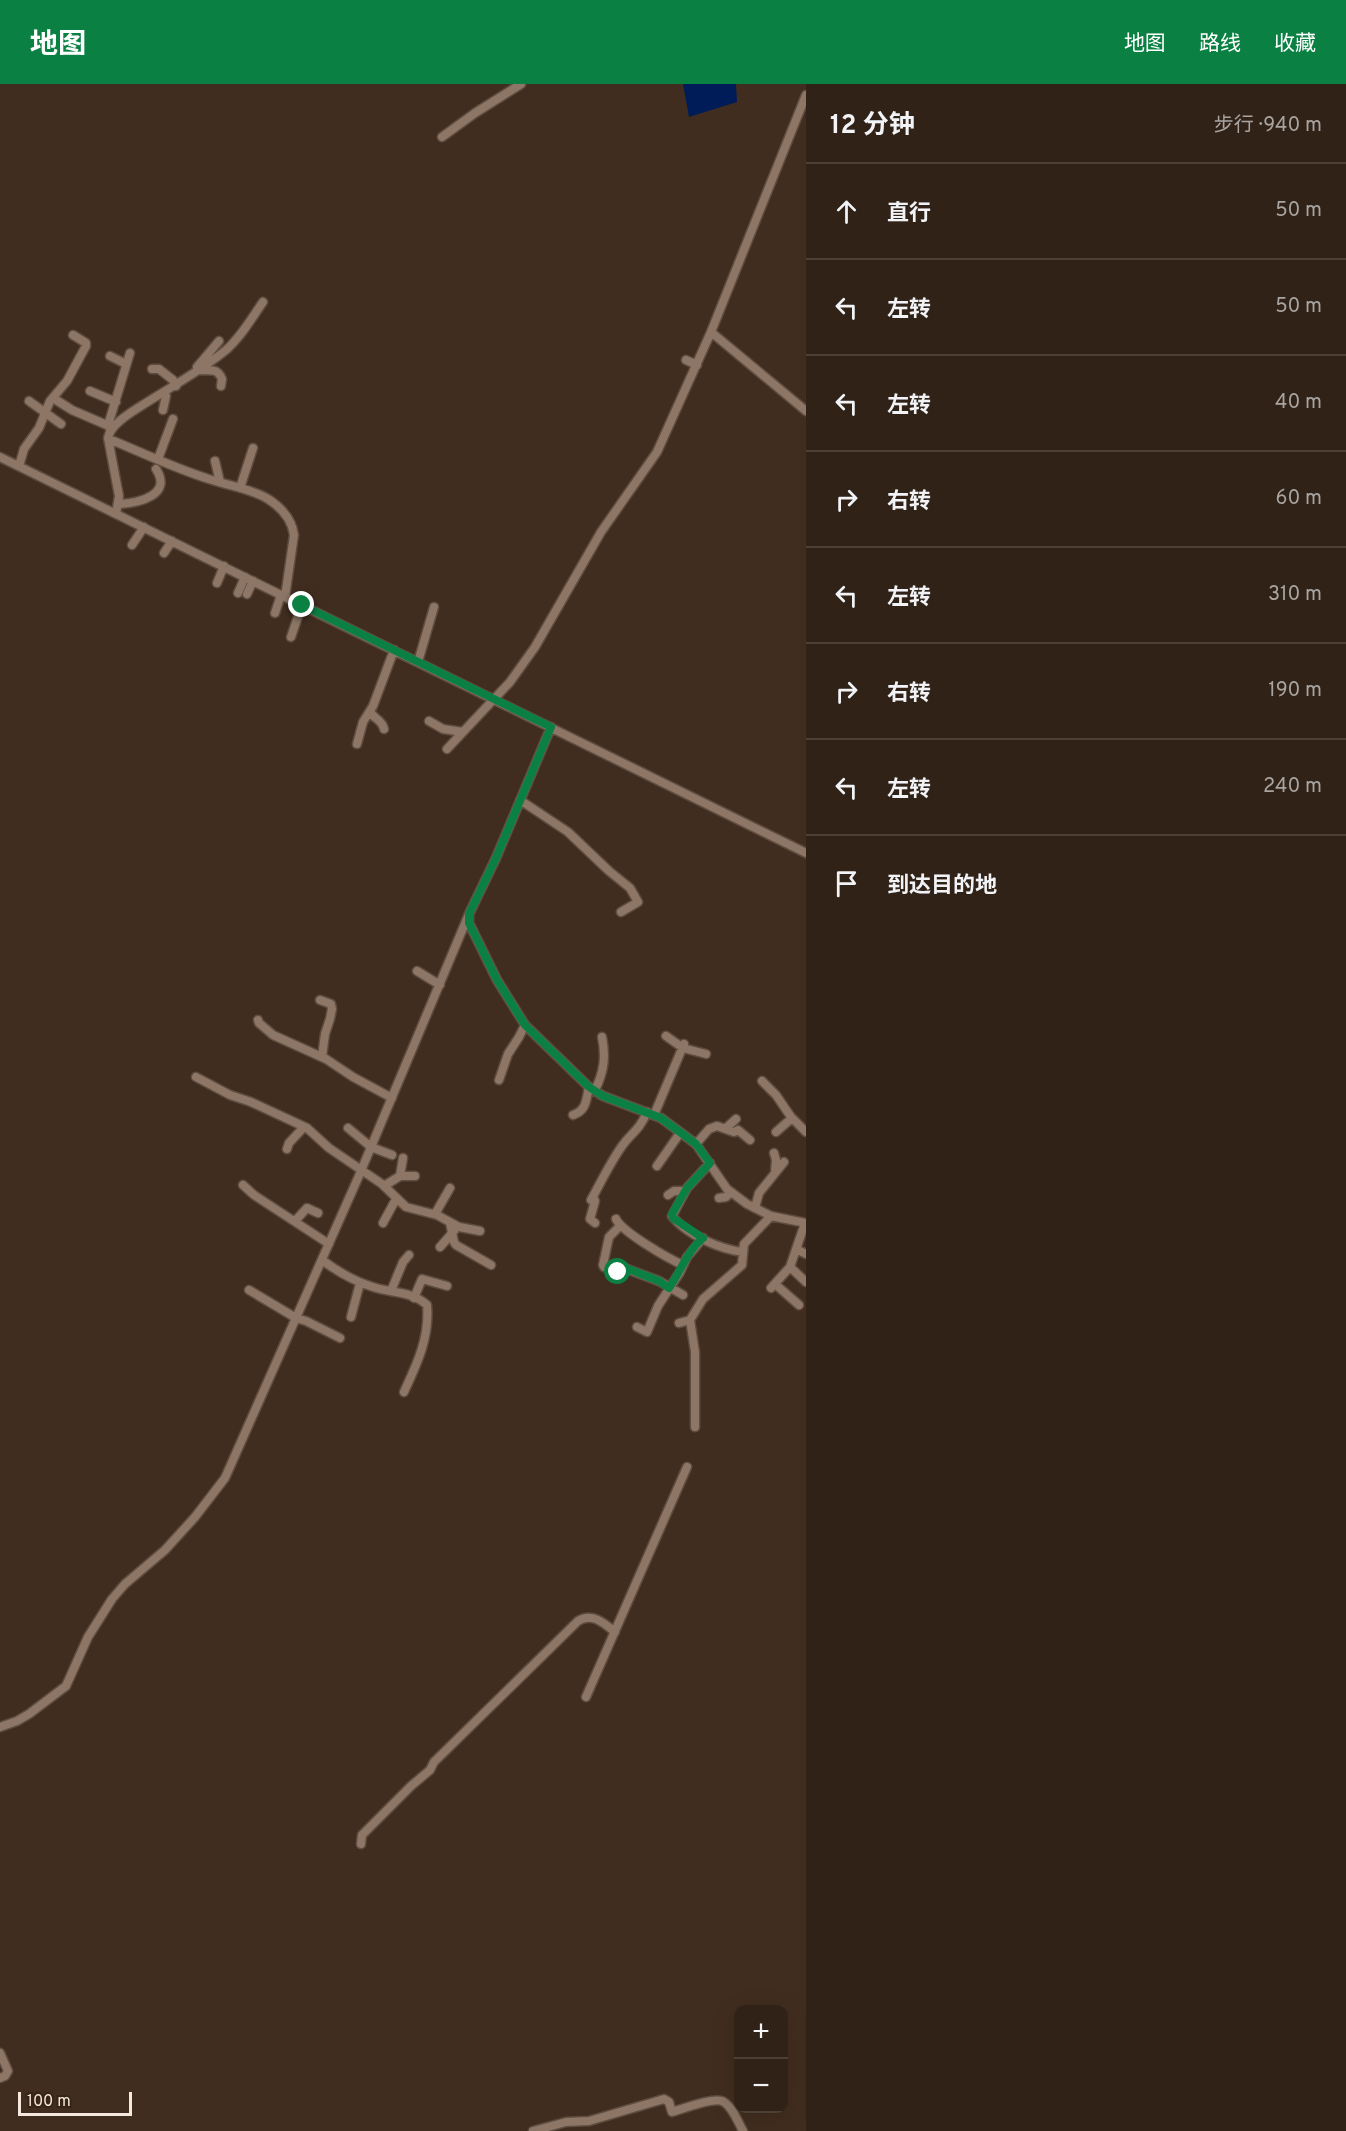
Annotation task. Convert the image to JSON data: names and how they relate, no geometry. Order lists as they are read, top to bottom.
{
  "scale_bar": "100 m",
  "page": {
    "header": "地图",
    "nav": ["地图", "路线", "收藏"],
    "heading": ["12 分钟", "步行 · 940 m"],
    "list": [
      ["直行", "50 m"],
      ["左转", "50 m"],
      ["左转", "40 m"],
      ["右转", "60 m"],
      ["左转", "310 m"],
      ["右转", "190 m"],
      ["左转", "240 m"],
      "到达目的地"
    ],
    "map_buttons": ["+", "−"],
    "scale": "100 m"
  }
}
